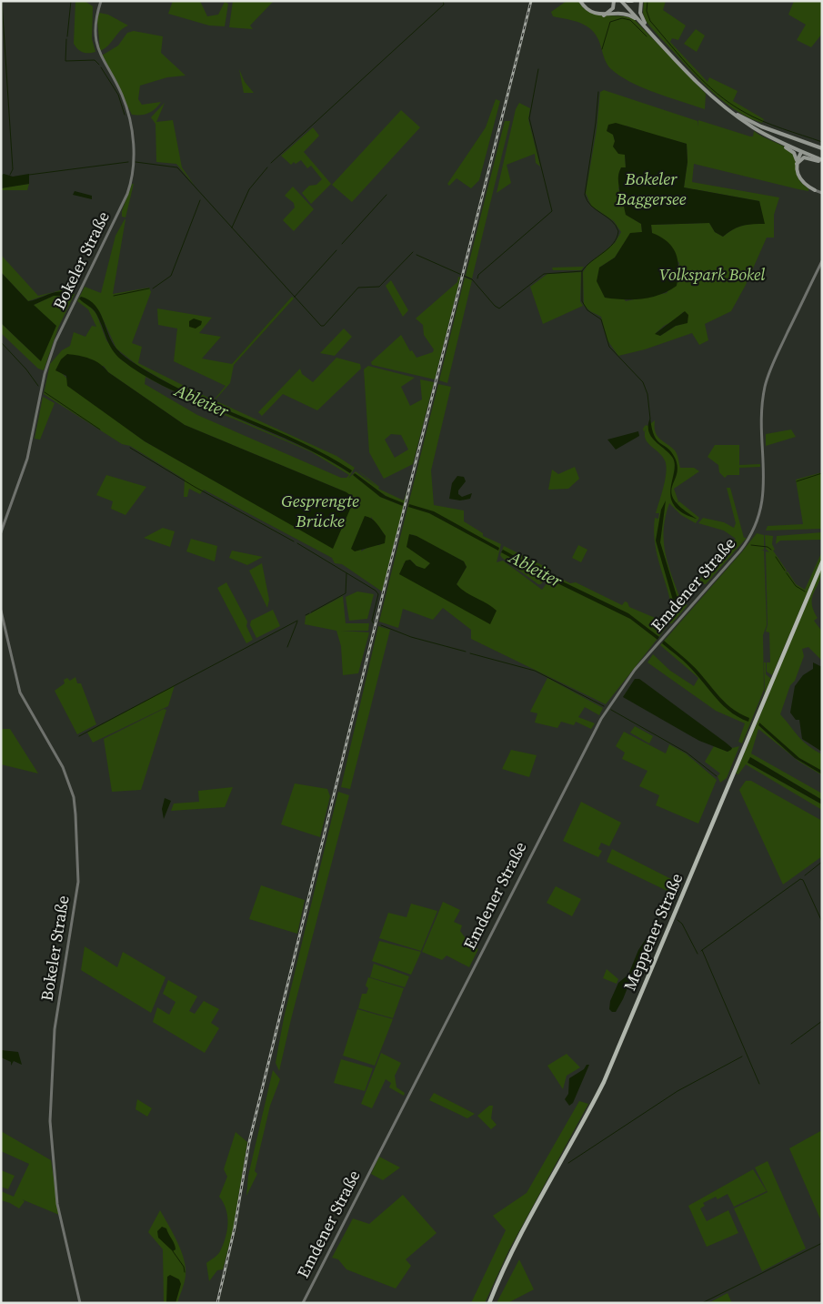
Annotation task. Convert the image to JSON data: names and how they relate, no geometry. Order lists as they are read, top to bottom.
{
  "streets": {
    "main road": ["Meppener Straße"],
    "street": ["Bokeler Straße", "Emdener Straße"]
  },
  "water": ["Bokeler Baggersee", "Ableiter", "Gesprengte Brücke"],
  "parks": ["Volkspark Bokel"]
}
